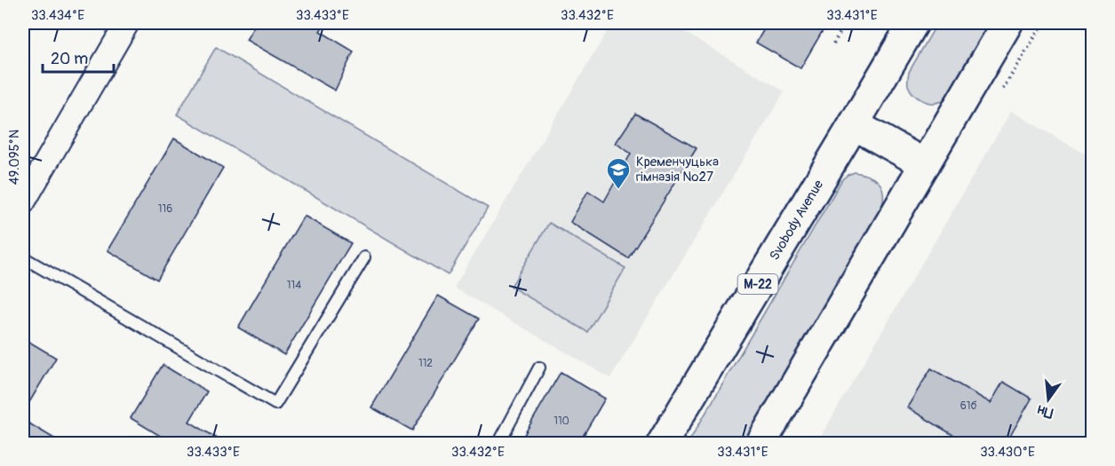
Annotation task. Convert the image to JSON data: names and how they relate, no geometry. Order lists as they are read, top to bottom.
{
  "streets": {
    "highway": ["Svobody Avenue", "М-22"]
  },
  "places": {
    "school or university": ["Кременчуцька гімназія №27"]
  },
  "house_numbers": [
    "116",
    "114",
    "112",
    "61б",
    "110"
  ],
  "scale_bar": "20 m",
  "north": "bottom",
  "coordinates": [
    "33.434°E",
    "33.433°E",
    "33.432°E",
    "33.431°E",
    "49.095°N",
    "33.430°E"
  ]
}
